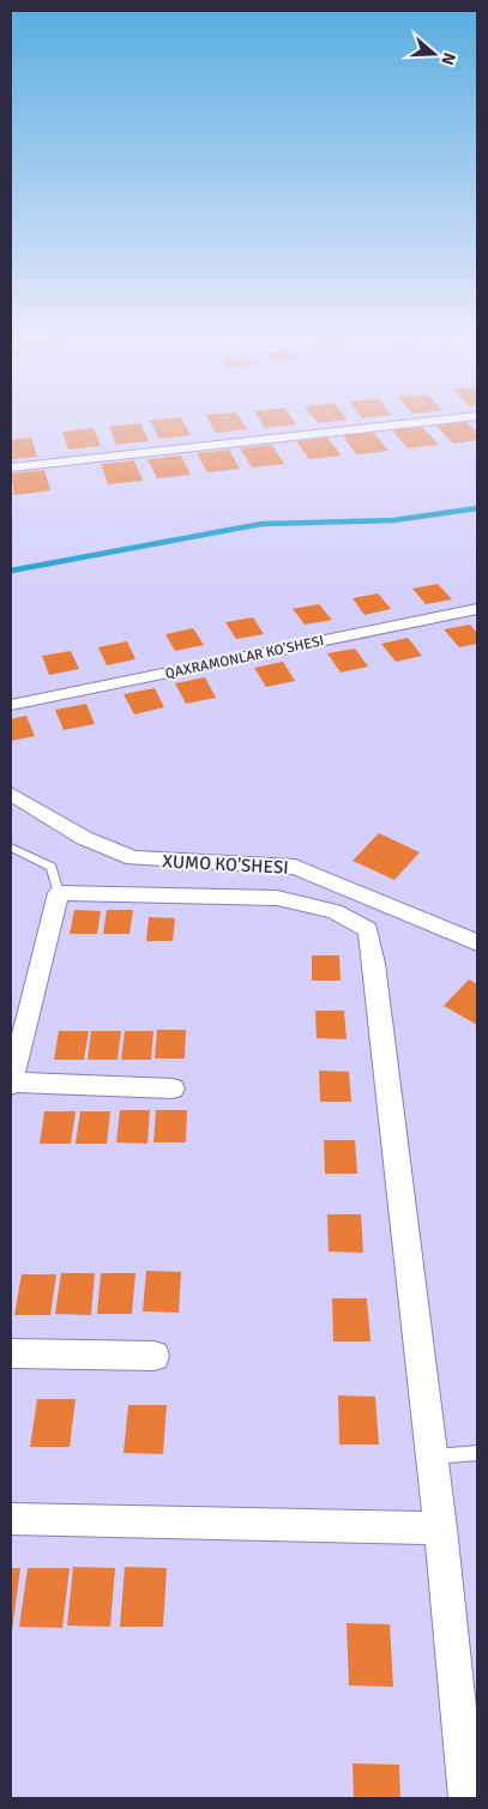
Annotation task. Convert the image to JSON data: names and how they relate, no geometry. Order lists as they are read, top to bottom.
{
  "streets": {
    "street": ["QAXRAMONLAR KO'SHESI", "XUMO KO'SHESI"]
  },
  "north": "right"
}
